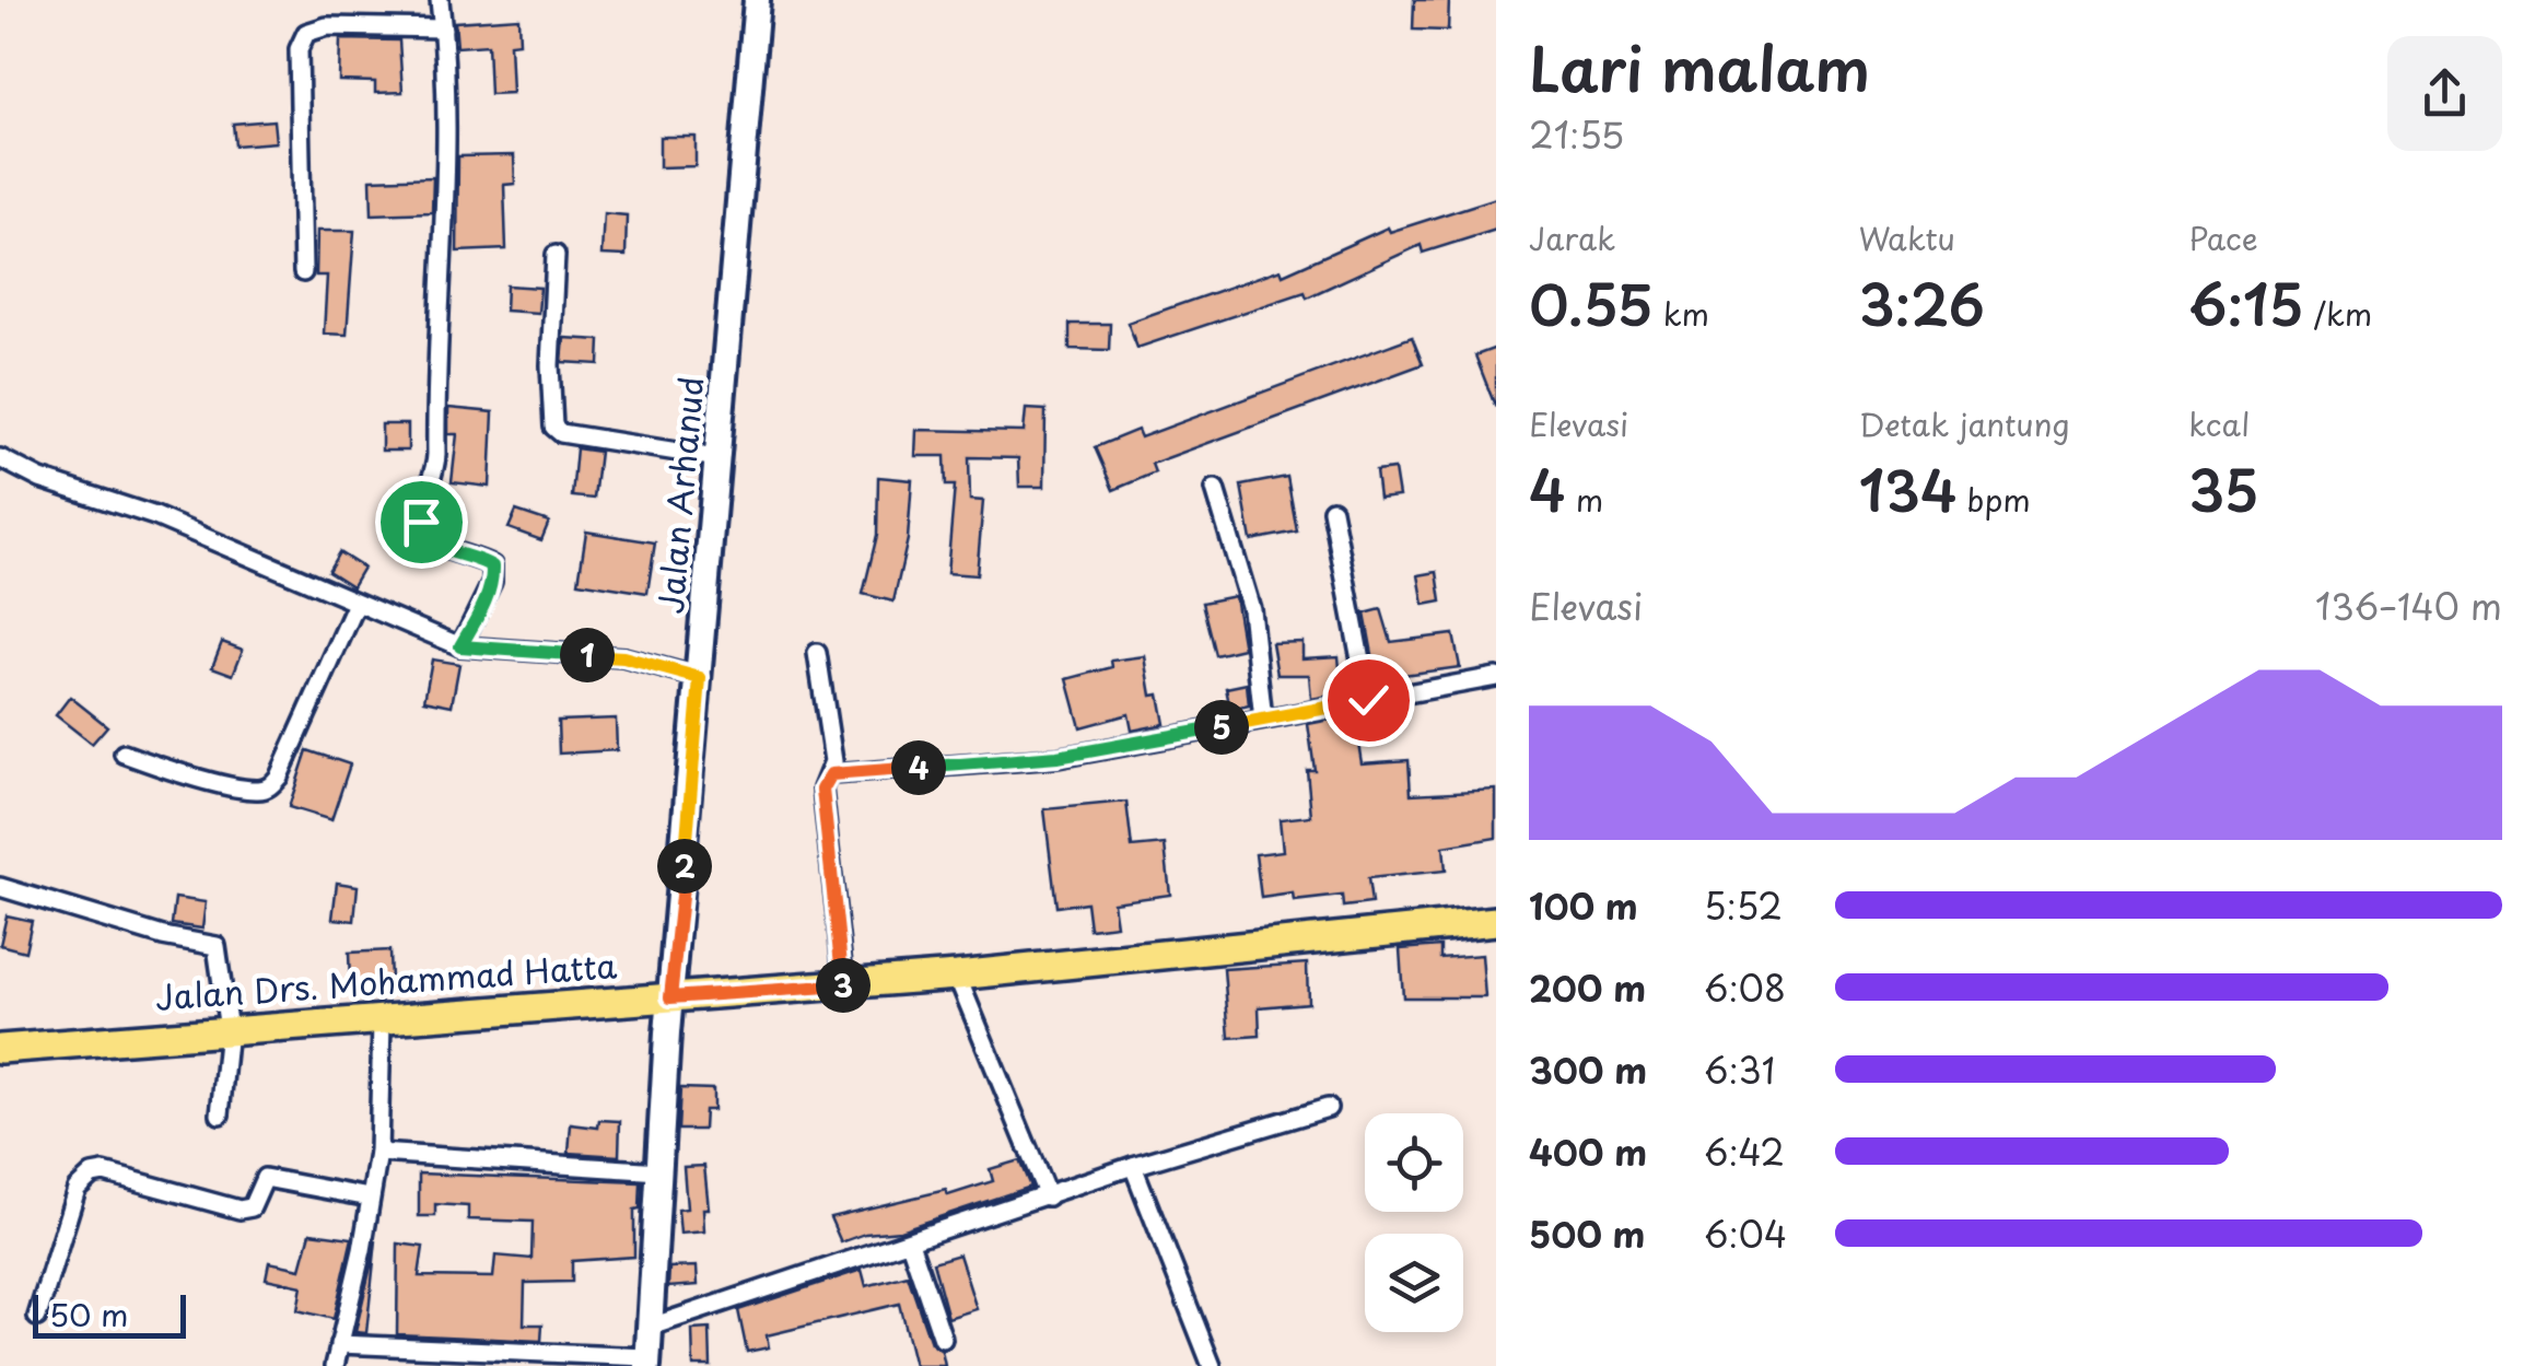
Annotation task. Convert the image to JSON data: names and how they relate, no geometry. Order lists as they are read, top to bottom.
{
  "streets": {
    "main road": ["Jalan Drs. Mohammad Hatta"],
    "street": ["Jalan Arhanud"]
  },
  "crossings": [
    ["Jalan Arhanud", "Jalan Drs. Mohammad Hatta"]
  ],
  "scale_bar": "50 m",
  "page": {
    "heading": ["Lari malam", "21:55"],
    "stats": [
      ["Jarak", "0.55 km"],
      ["Waktu", "3:26"],
      ["Pace", "6:15 /km"],
      ["Elevasi", "4 m"],
      ["Detak jantung", "134 bpm"],
      ["kcal", "35"]
    ],
    "chart": ["Elevasi", "136–140 m"],
    "pins": [
      "1",
      "5",
      "4",
      "2",
      "3"
    ],
    "list": [
      {
        "name": "100 m",
        "note": "5:52"
      },
      {
        "name": "200 m",
        "note": "6:08"
      },
      {
        "name": "300 m",
        "note": "6:31"
      },
      {
        "name": "400 m",
        "note": "6:42"
      },
      {
        "name": "500 m",
        "note": "6:04"
      }
    ],
    "scale": "50 m"
  }
}
